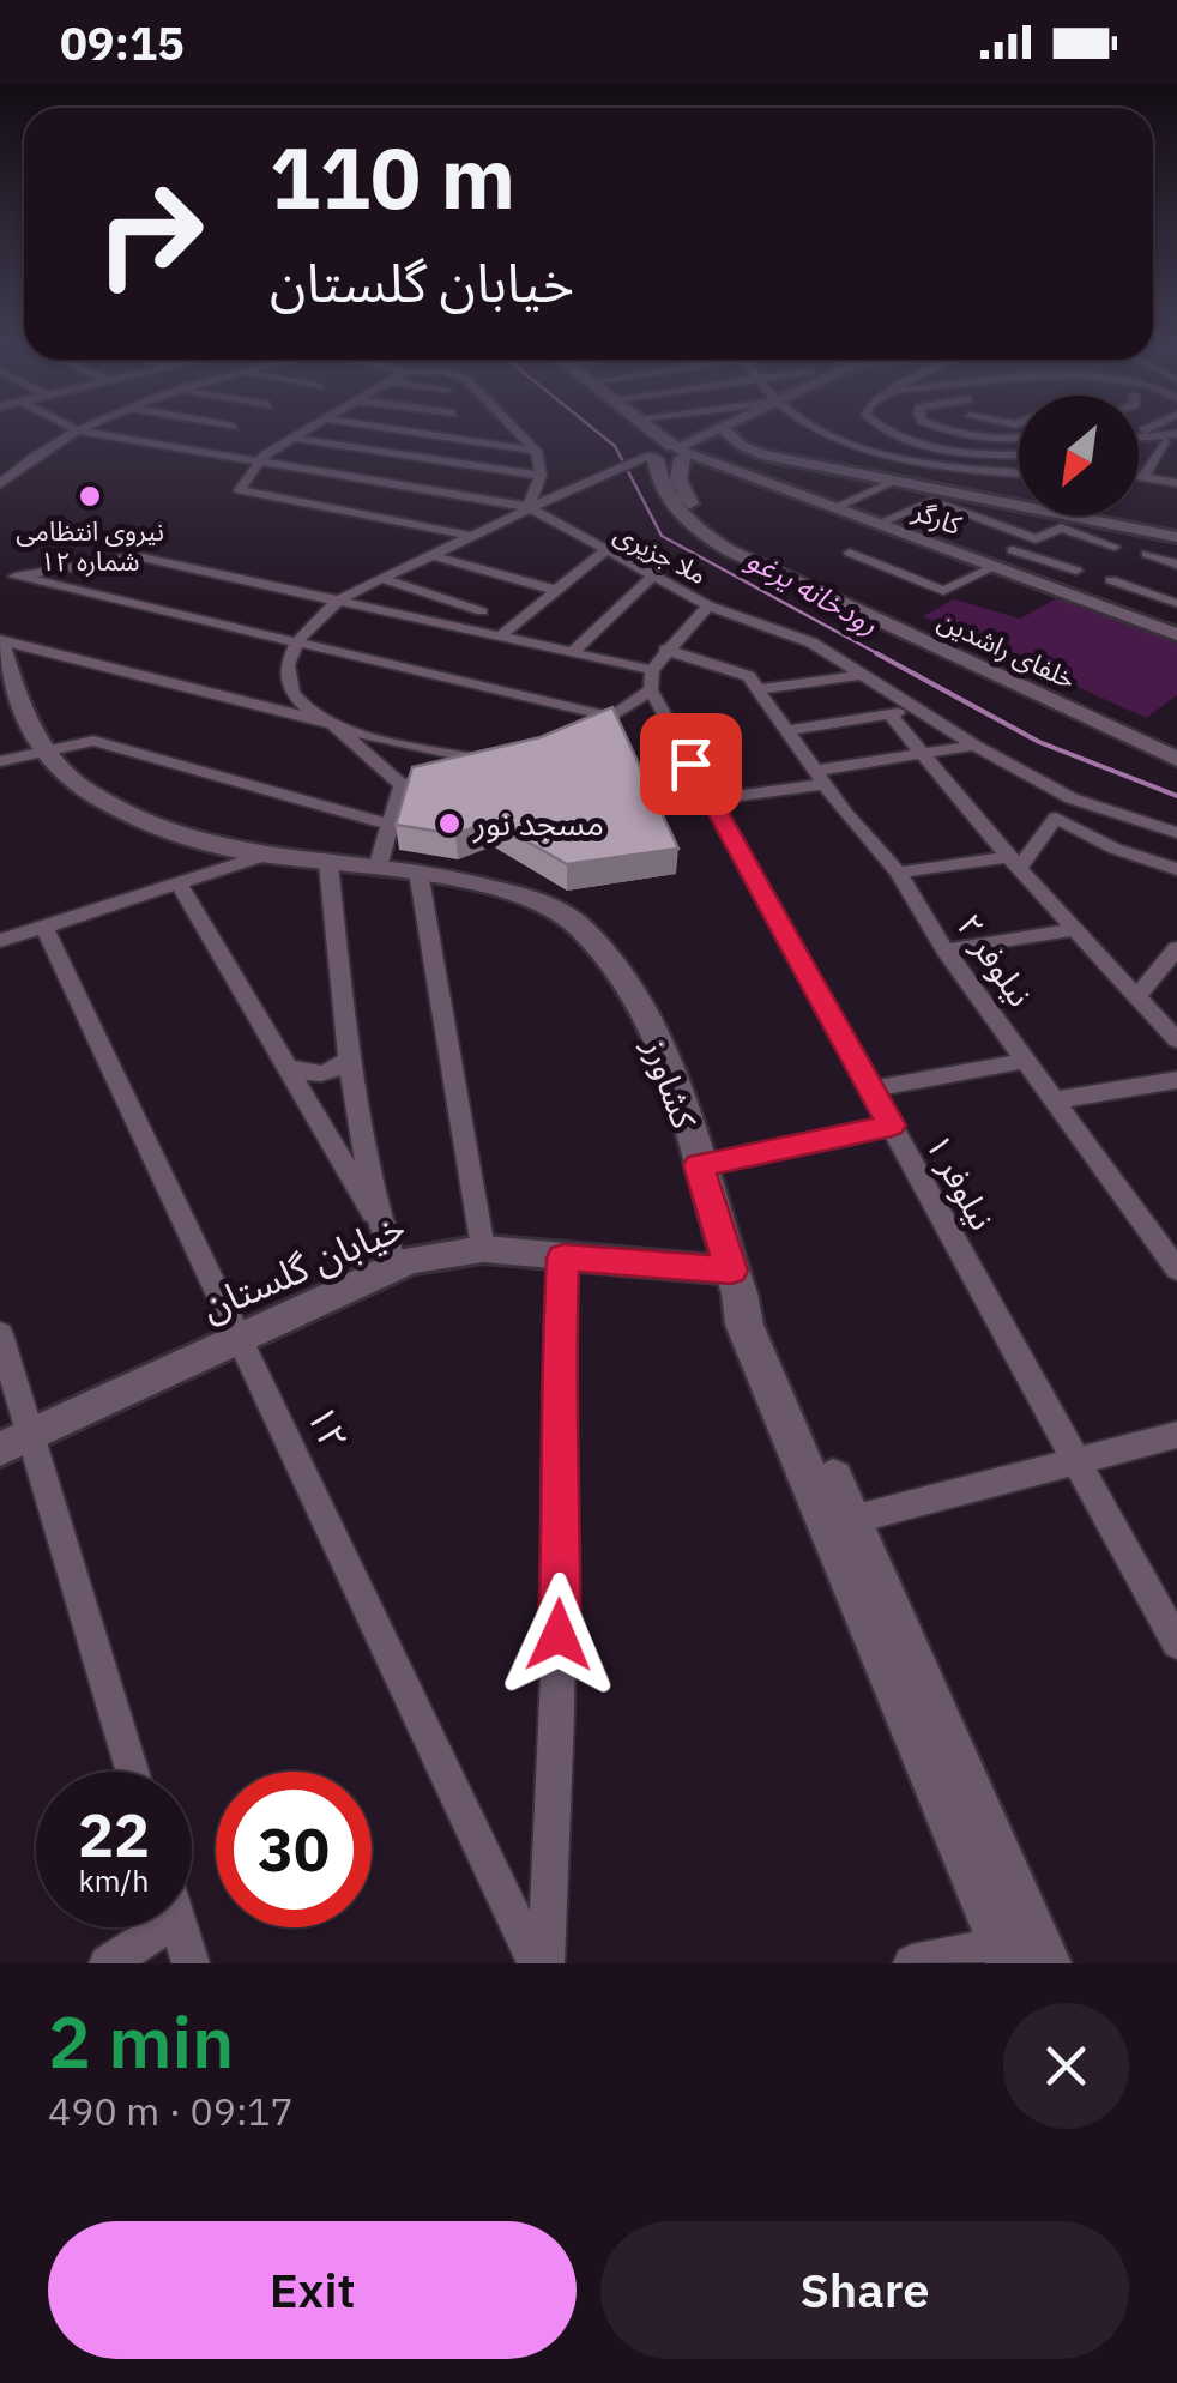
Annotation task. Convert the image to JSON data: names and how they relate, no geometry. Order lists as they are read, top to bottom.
{
  "streets": {
    "main road": ["خلفای راشدین", "کشاورز"],
    "street": [
      "کارگر",
      "ملا جزیری",
      "نیلوفر ۲",
      "نیلوفر ۱",
      "خیابان گلستان",
      "۱۲"
    ]
  },
  "crossings": [
    ["کارگر", "خلفای راشدین"],
    ["کشاورز", "خیابان گلستان"],
    ["خیابان گلستان", "۱۲"]
  ],
  "water": ["رودخانه یرغو"],
  "places": ["نیروی انتظامی شماره ۱۲", "مسجد نور"],
  "north": "bottom left",
  "page": {
    "status": "09:15",
    "turn": ["110 m", "خیابان گلستان"],
    "speed": "22 km/h",
    "limit": "30",
    "heading": ["2 min", "490 m · 09:17"],
    "buttons": ["Exit", "Share"]
  }
}
